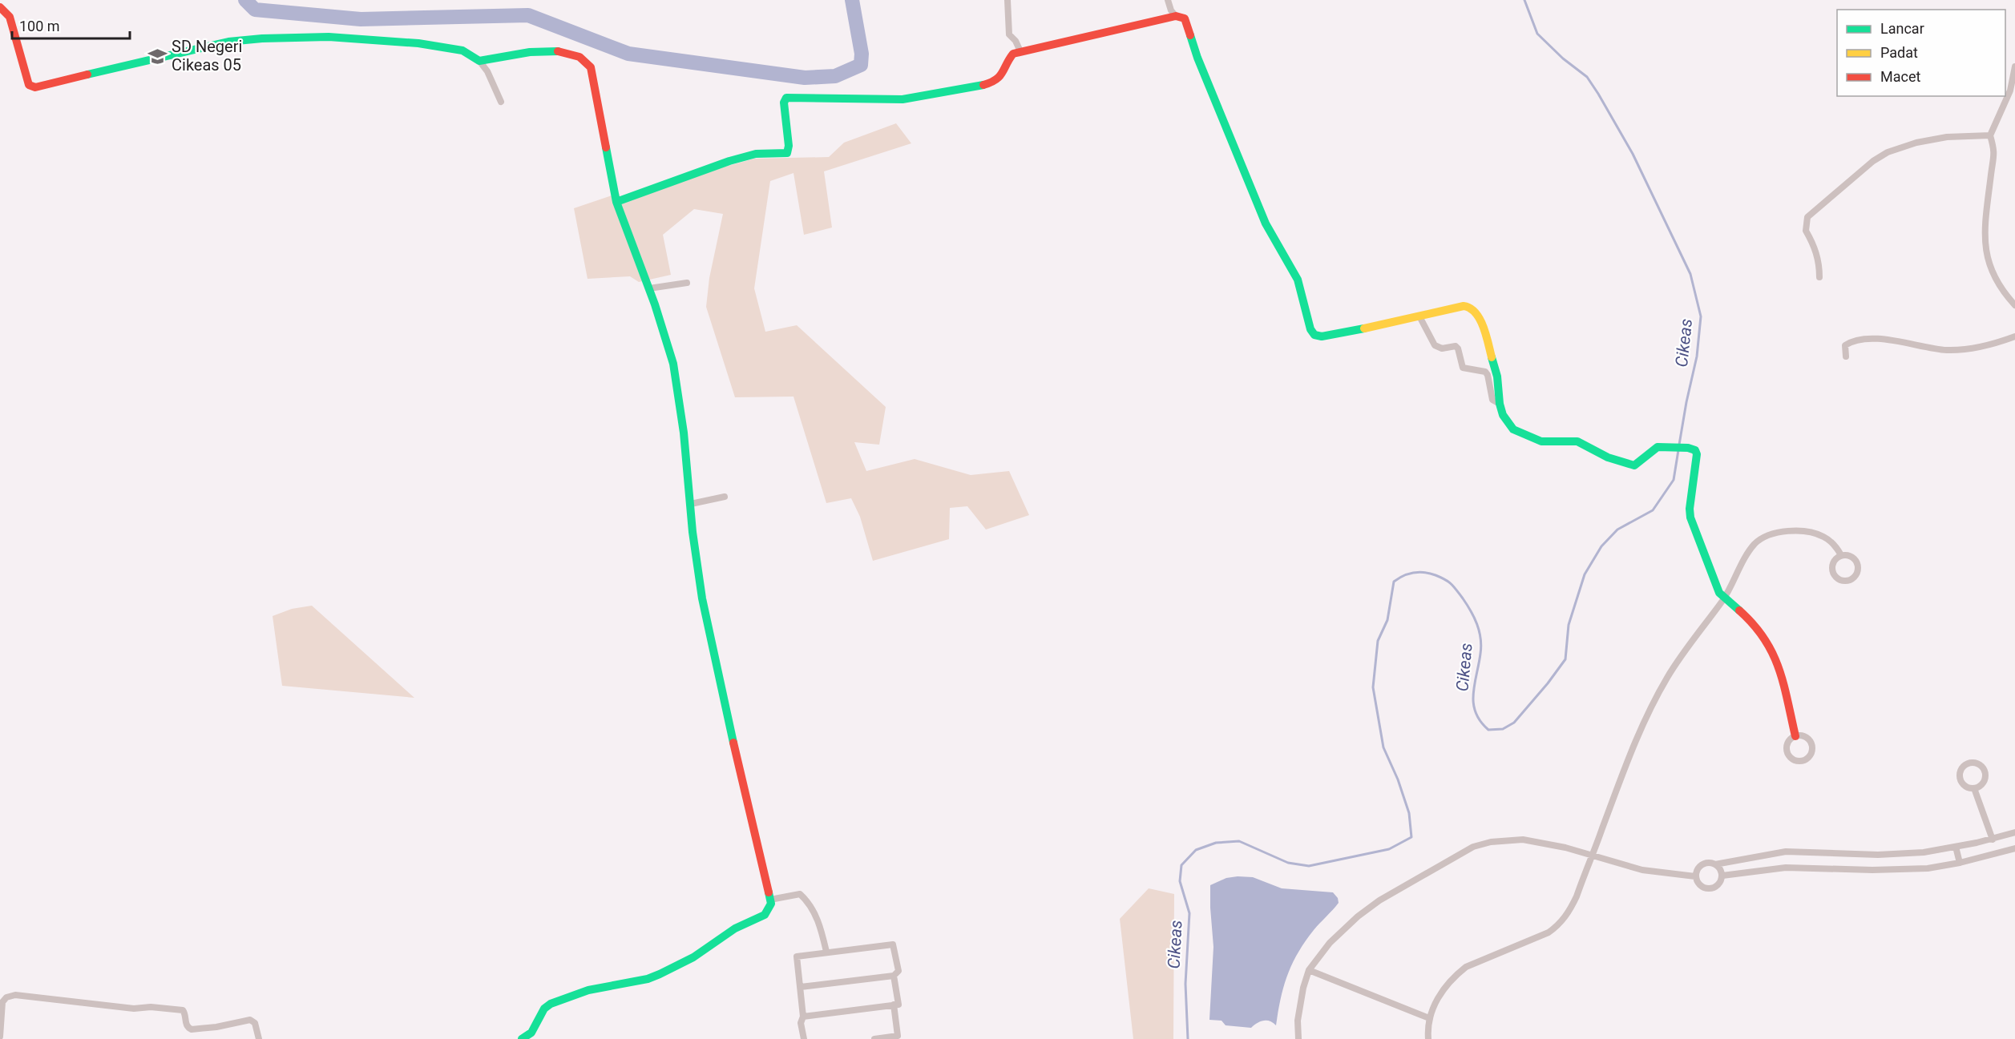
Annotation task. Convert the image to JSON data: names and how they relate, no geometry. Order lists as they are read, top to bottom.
{
  "water": ["Cikeas"],
  "places": {
    "school or university": ["SD Negeri Cikeas 05"]
  },
  "legend": ["Lancar", "Padat", "Macet"],
  "scale_bar": "100 m"
}
